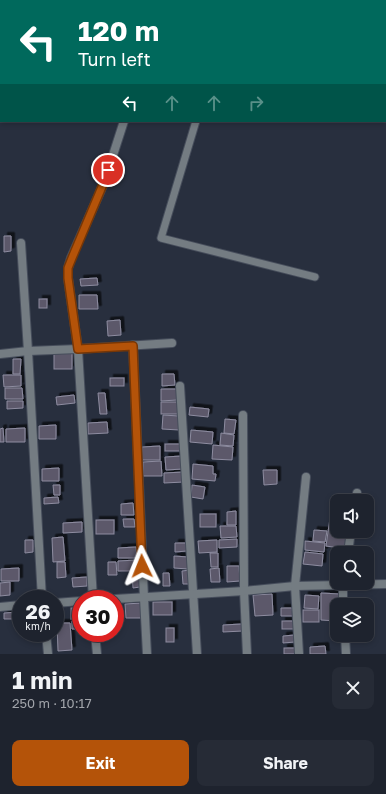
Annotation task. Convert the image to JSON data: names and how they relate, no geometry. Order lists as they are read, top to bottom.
{
  "page": {
    "turn": ["120 m", "Turn left"],
    "speed": "26 km/h",
    "limit": "30",
    "heading": ["1 min", "250 m · 10:17"],
    "buttons": ["Exit", "Share"]
  }
}
